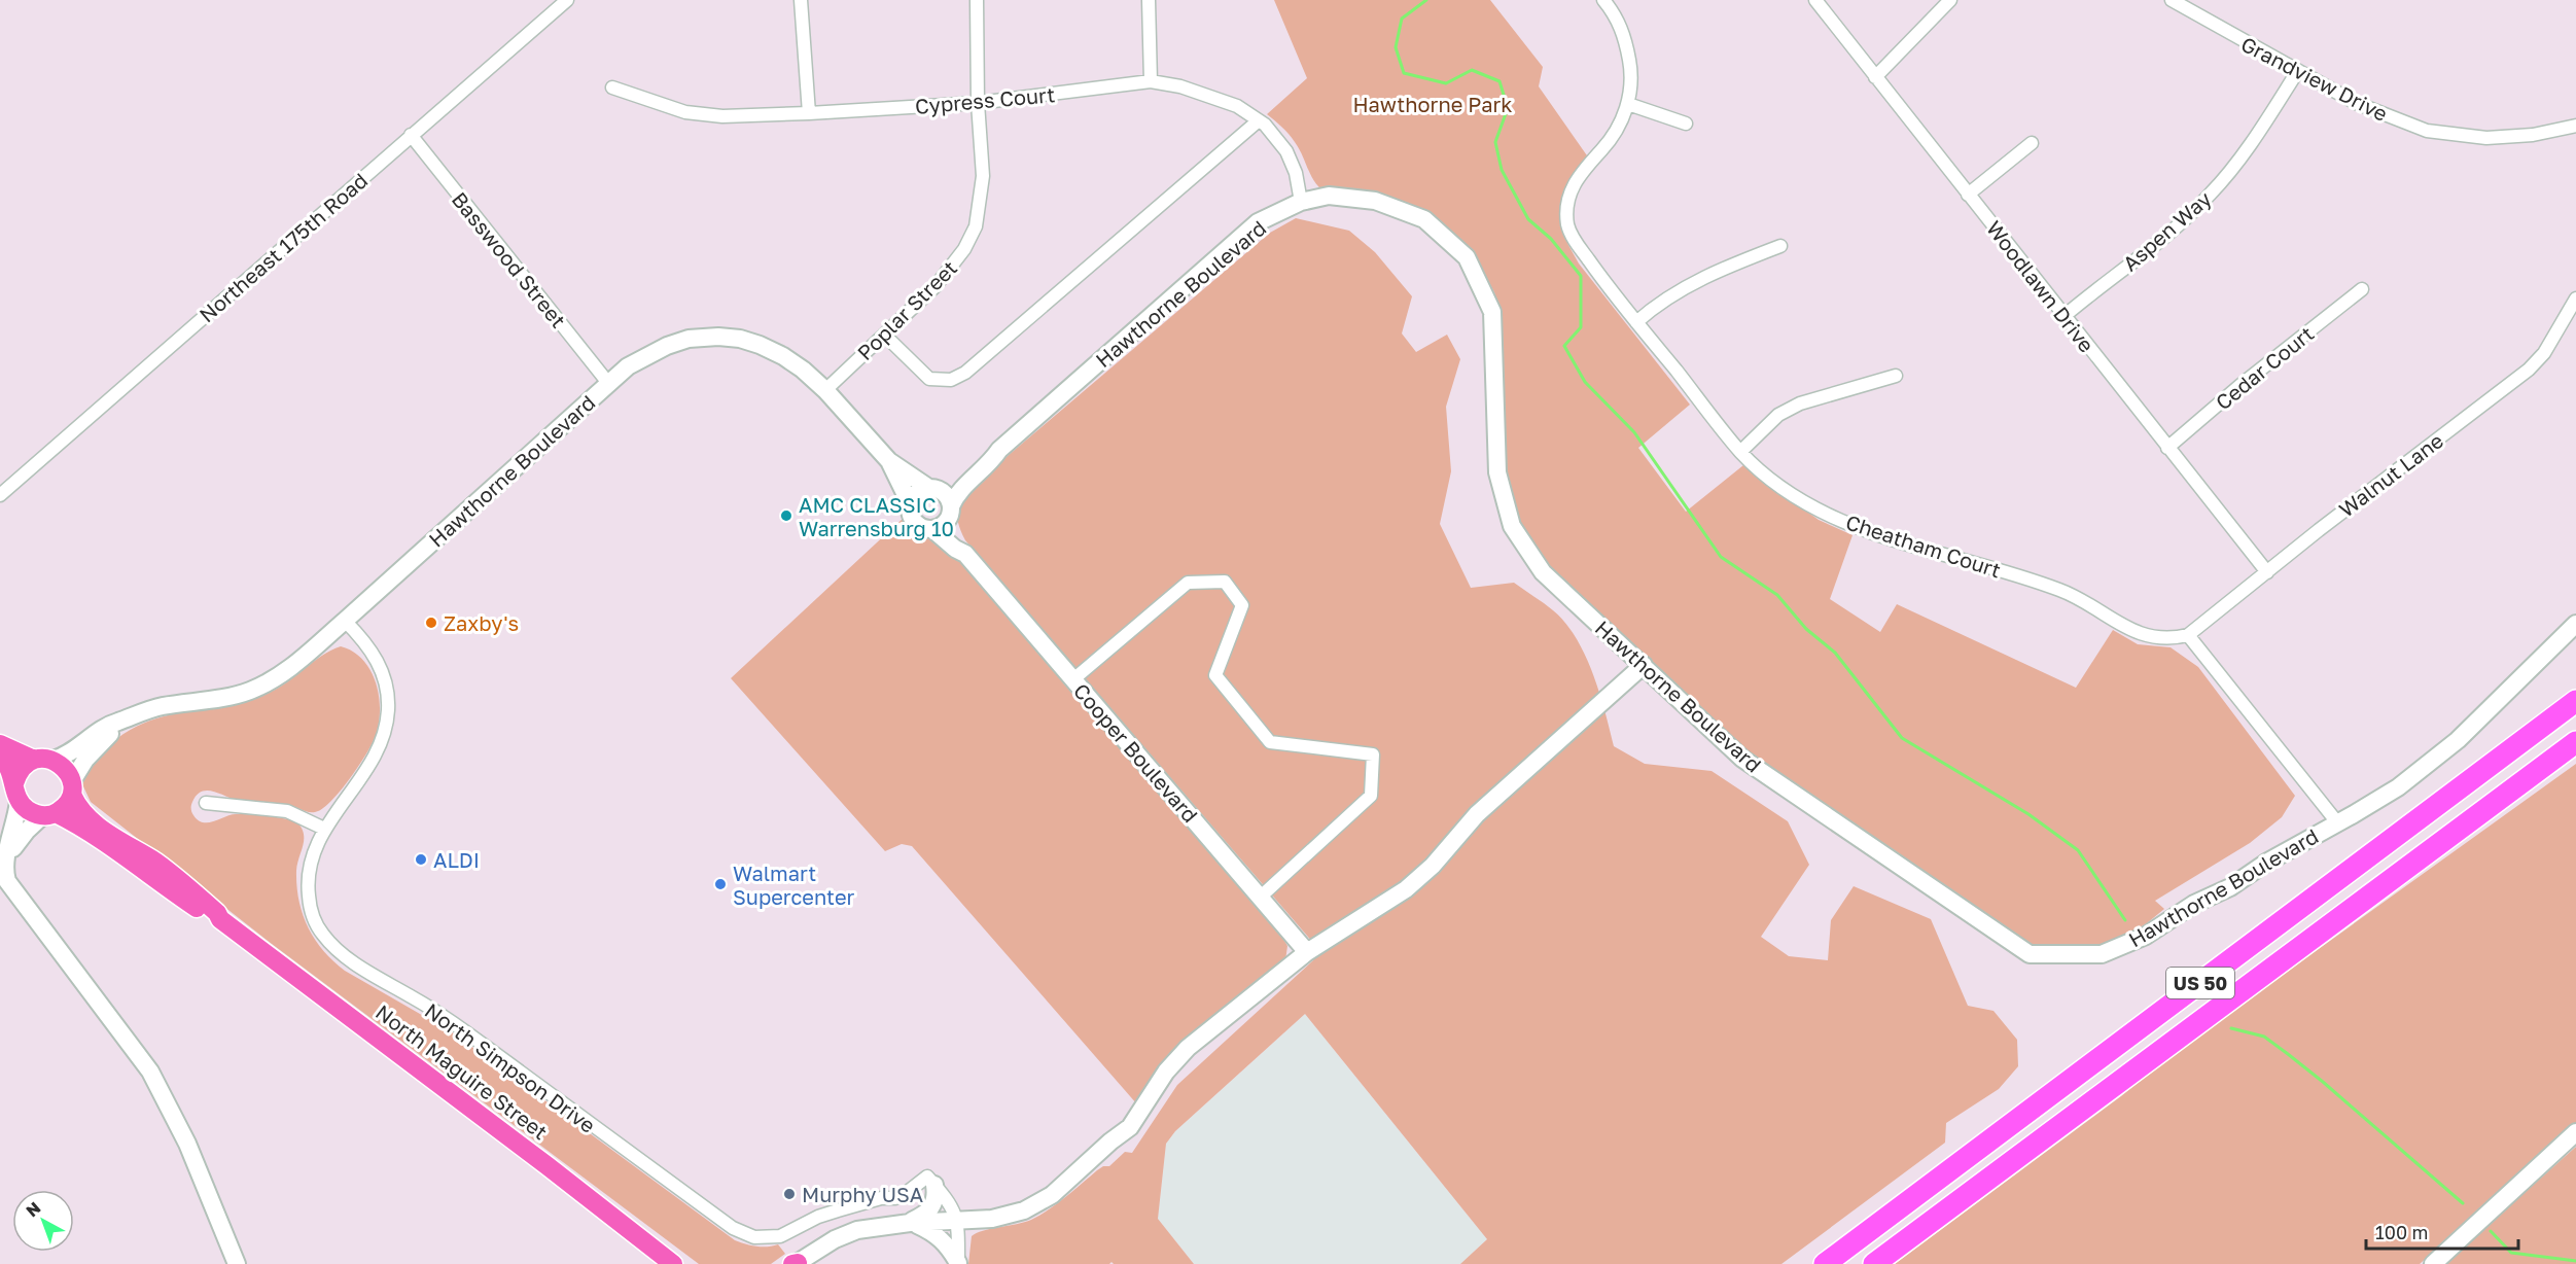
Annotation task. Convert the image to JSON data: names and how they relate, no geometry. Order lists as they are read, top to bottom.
{
  "streets": {
    "highway": ["US 50"],
    "main road": ["North Maguire Street"],
    "street": [
      "Grandview Drive",
      "Cypress Court",
      "Aspen Way",
      "Northeast 175th Road",
      "Basswood Street",
      "Woodlawn Drive",
      "Hawthorne Boulevard",
      "Poplar Street",
      "Cedar Court",
      "Walnut Lane",
      "Cheatham Court",
      "Cooper Boulevard",
      "North Simpson Drive"
    ]
  },
  "crossings": [
    ["Grandview Drive", "Aspen Way"],
    ["Cypress Court", "Hawthorne Boulevard"],
    ["Cypress Court", "Poplar Street"],
    ["Aspen Way", "Woodlawn Drive"],
    ["Northeast 175th Road", "Basswood Street"],
    ["Basswood Street", "Hawthorne Boulevard"],
    ["Woodlawn Drive", "Cedar Court"],
    ["Woodlawn Drive", "Walnut Lane"],
    ["Hawthorne Boulevard", "Poplar Street"],
    ["Hawthorne Boulevard", "Cooper Boulevard"],
    ["Hawthorne Boulevard", "North Simpson Drive"],
    ["Hawthorne Boulevard", "North Maguire Street"],
    ["Walnut Lane", "Cheatham Court"]
  ],
  "parks": ["Hawthorne Park"],
  "places": [
    "AMC CLASSIC Warrensburg 10",
    "Zaxby's",
    "ALDI",
    "Walmart Supercenter",
    "Murphy USA"
  ],
  "scale_bar": "100 m",
  "north": "top left"
}
